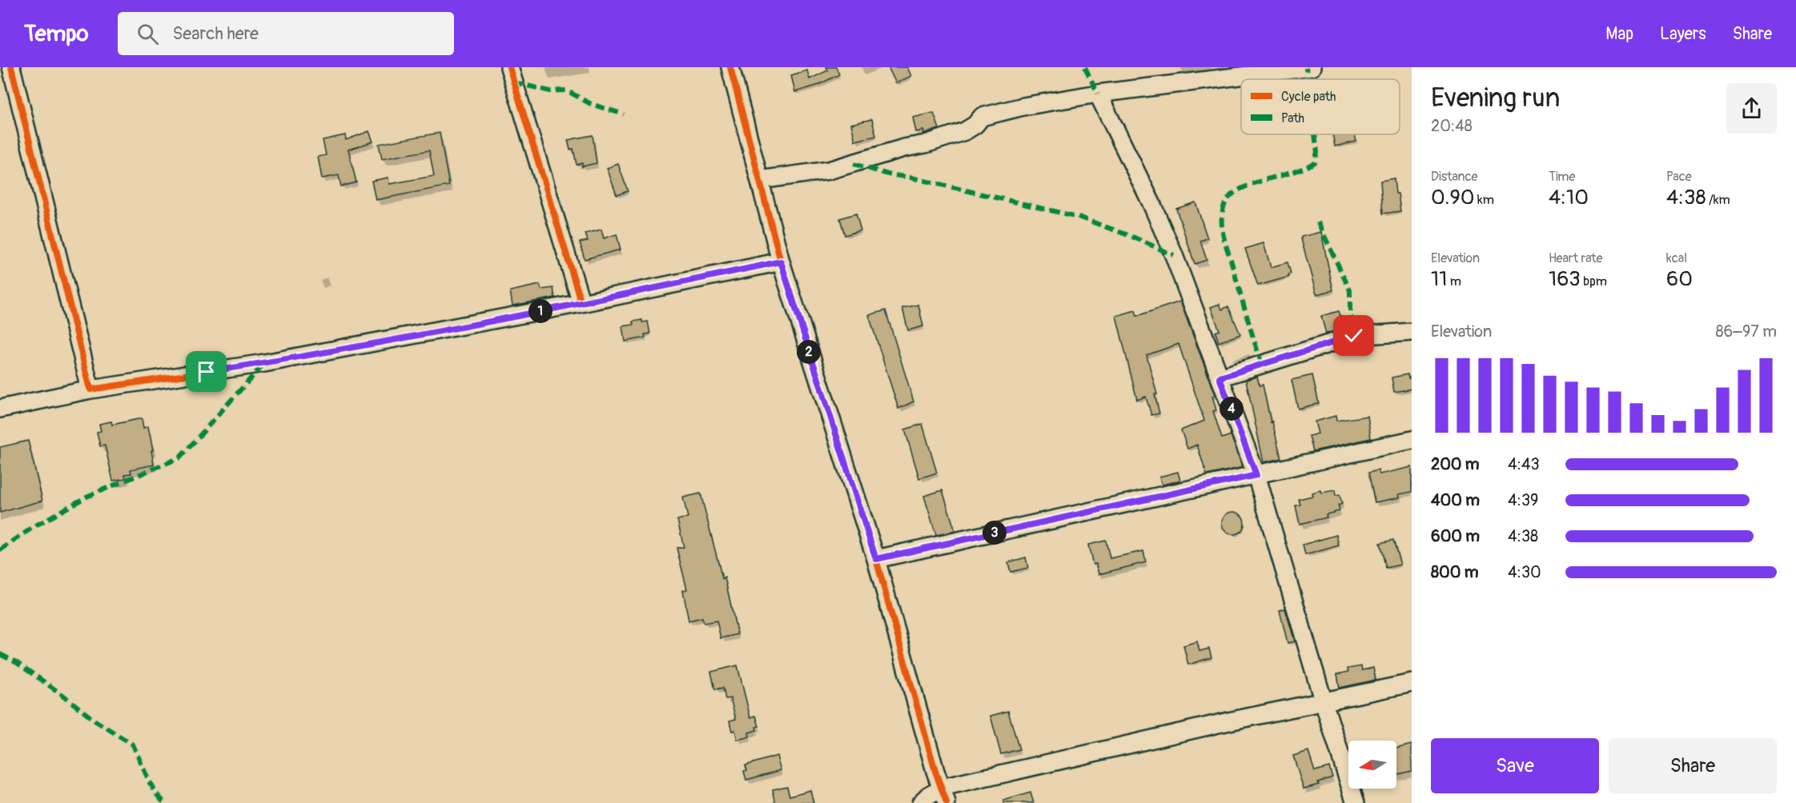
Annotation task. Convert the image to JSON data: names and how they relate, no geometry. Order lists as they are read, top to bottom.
{
  "legend": ["Cycle path", "Path"],
  "north": "left",
  "page": {
    "header": "Tempo",
    "search": "Search here",
    "nav": ["Map", "Layers", "Share"],
    "heading": ["Evening run", "20:48"],
    "stats": [
      ["Distance", "0.90 km"],
      ["Time", "4:10"],
      ["Pace", "4:38 /km"],
      ["Elevation", "11 m"],
      ["Heart rate", "163 bpm"],
      ["kcal", "60"]
    ],
    "pins": [
      "1",
      "2",
      "4",
      "3"
    ],
    "chart": ["Elevation", "86–97 m"],
    "list": [
      {
        "name": "200 m",
        "note": "4:43"
      },
      {
        "name": "400 m",
        "note": "4:39"
      },
      {
        "name": "600 m",
        "note": "4:38"
      },
      {
        "name": "800 m",
        "note": "4:30"
      }
    ],
    "buttons": ["Save", "Share"]
  }
}
